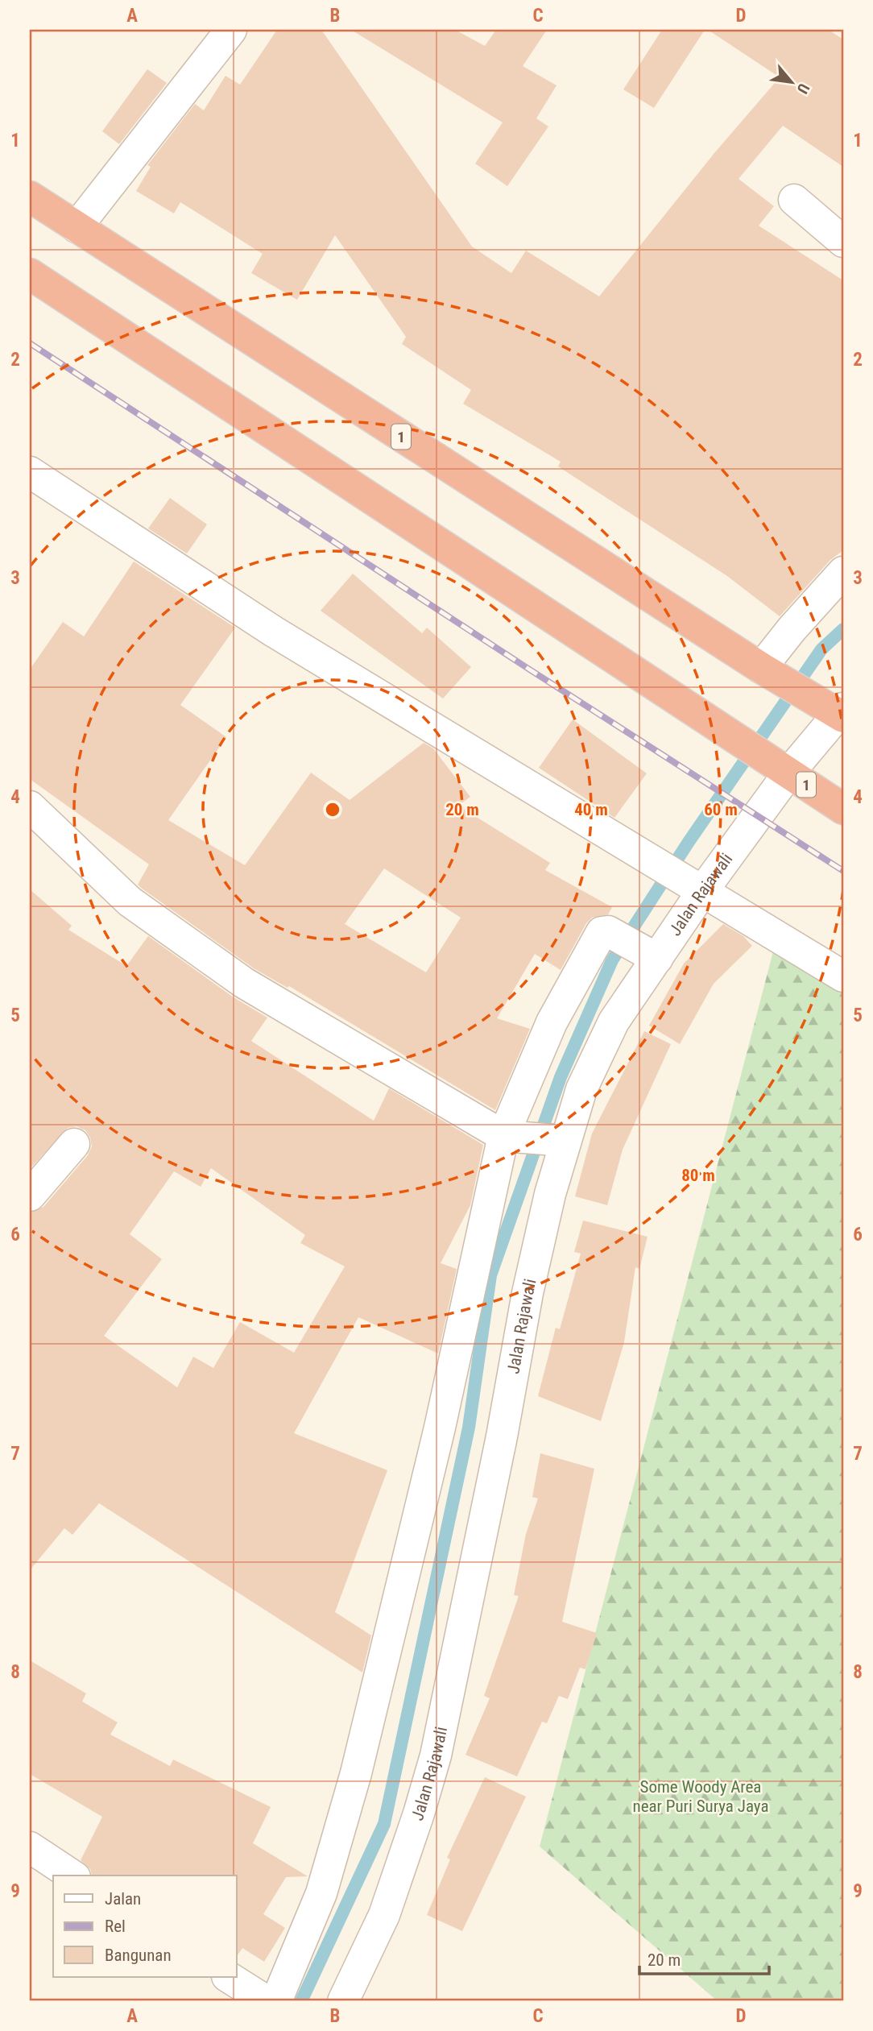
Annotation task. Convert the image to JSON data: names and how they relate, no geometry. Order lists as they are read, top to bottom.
{
  "streets": {
    "highway": ["1"],
    "street": ["Jalan Rajawali"]
  },
  "crossings": [
    ["1", "Jalan Rajawali"]
  ],
  "parks": ["Some Woody Area near Puri Surya Jaya"],
  "legend": ["Jalan", "Rel", "Bangunan"],
  "scale_bar": "20 m",
  "north": "bottom right",
  "grid": {
    "columns": [
      "A",
      "B",
      "C",
      "D"
    ],
    "rows": [
      "1",
      "2",
      "3",
      "4",
      "5",
      "6",
      "7",
      "8",
      "9"
    ]
  },
  "rings": [
    "20 m",
    "40 m",
    "60 m",
    "80 m"
  ]
}
